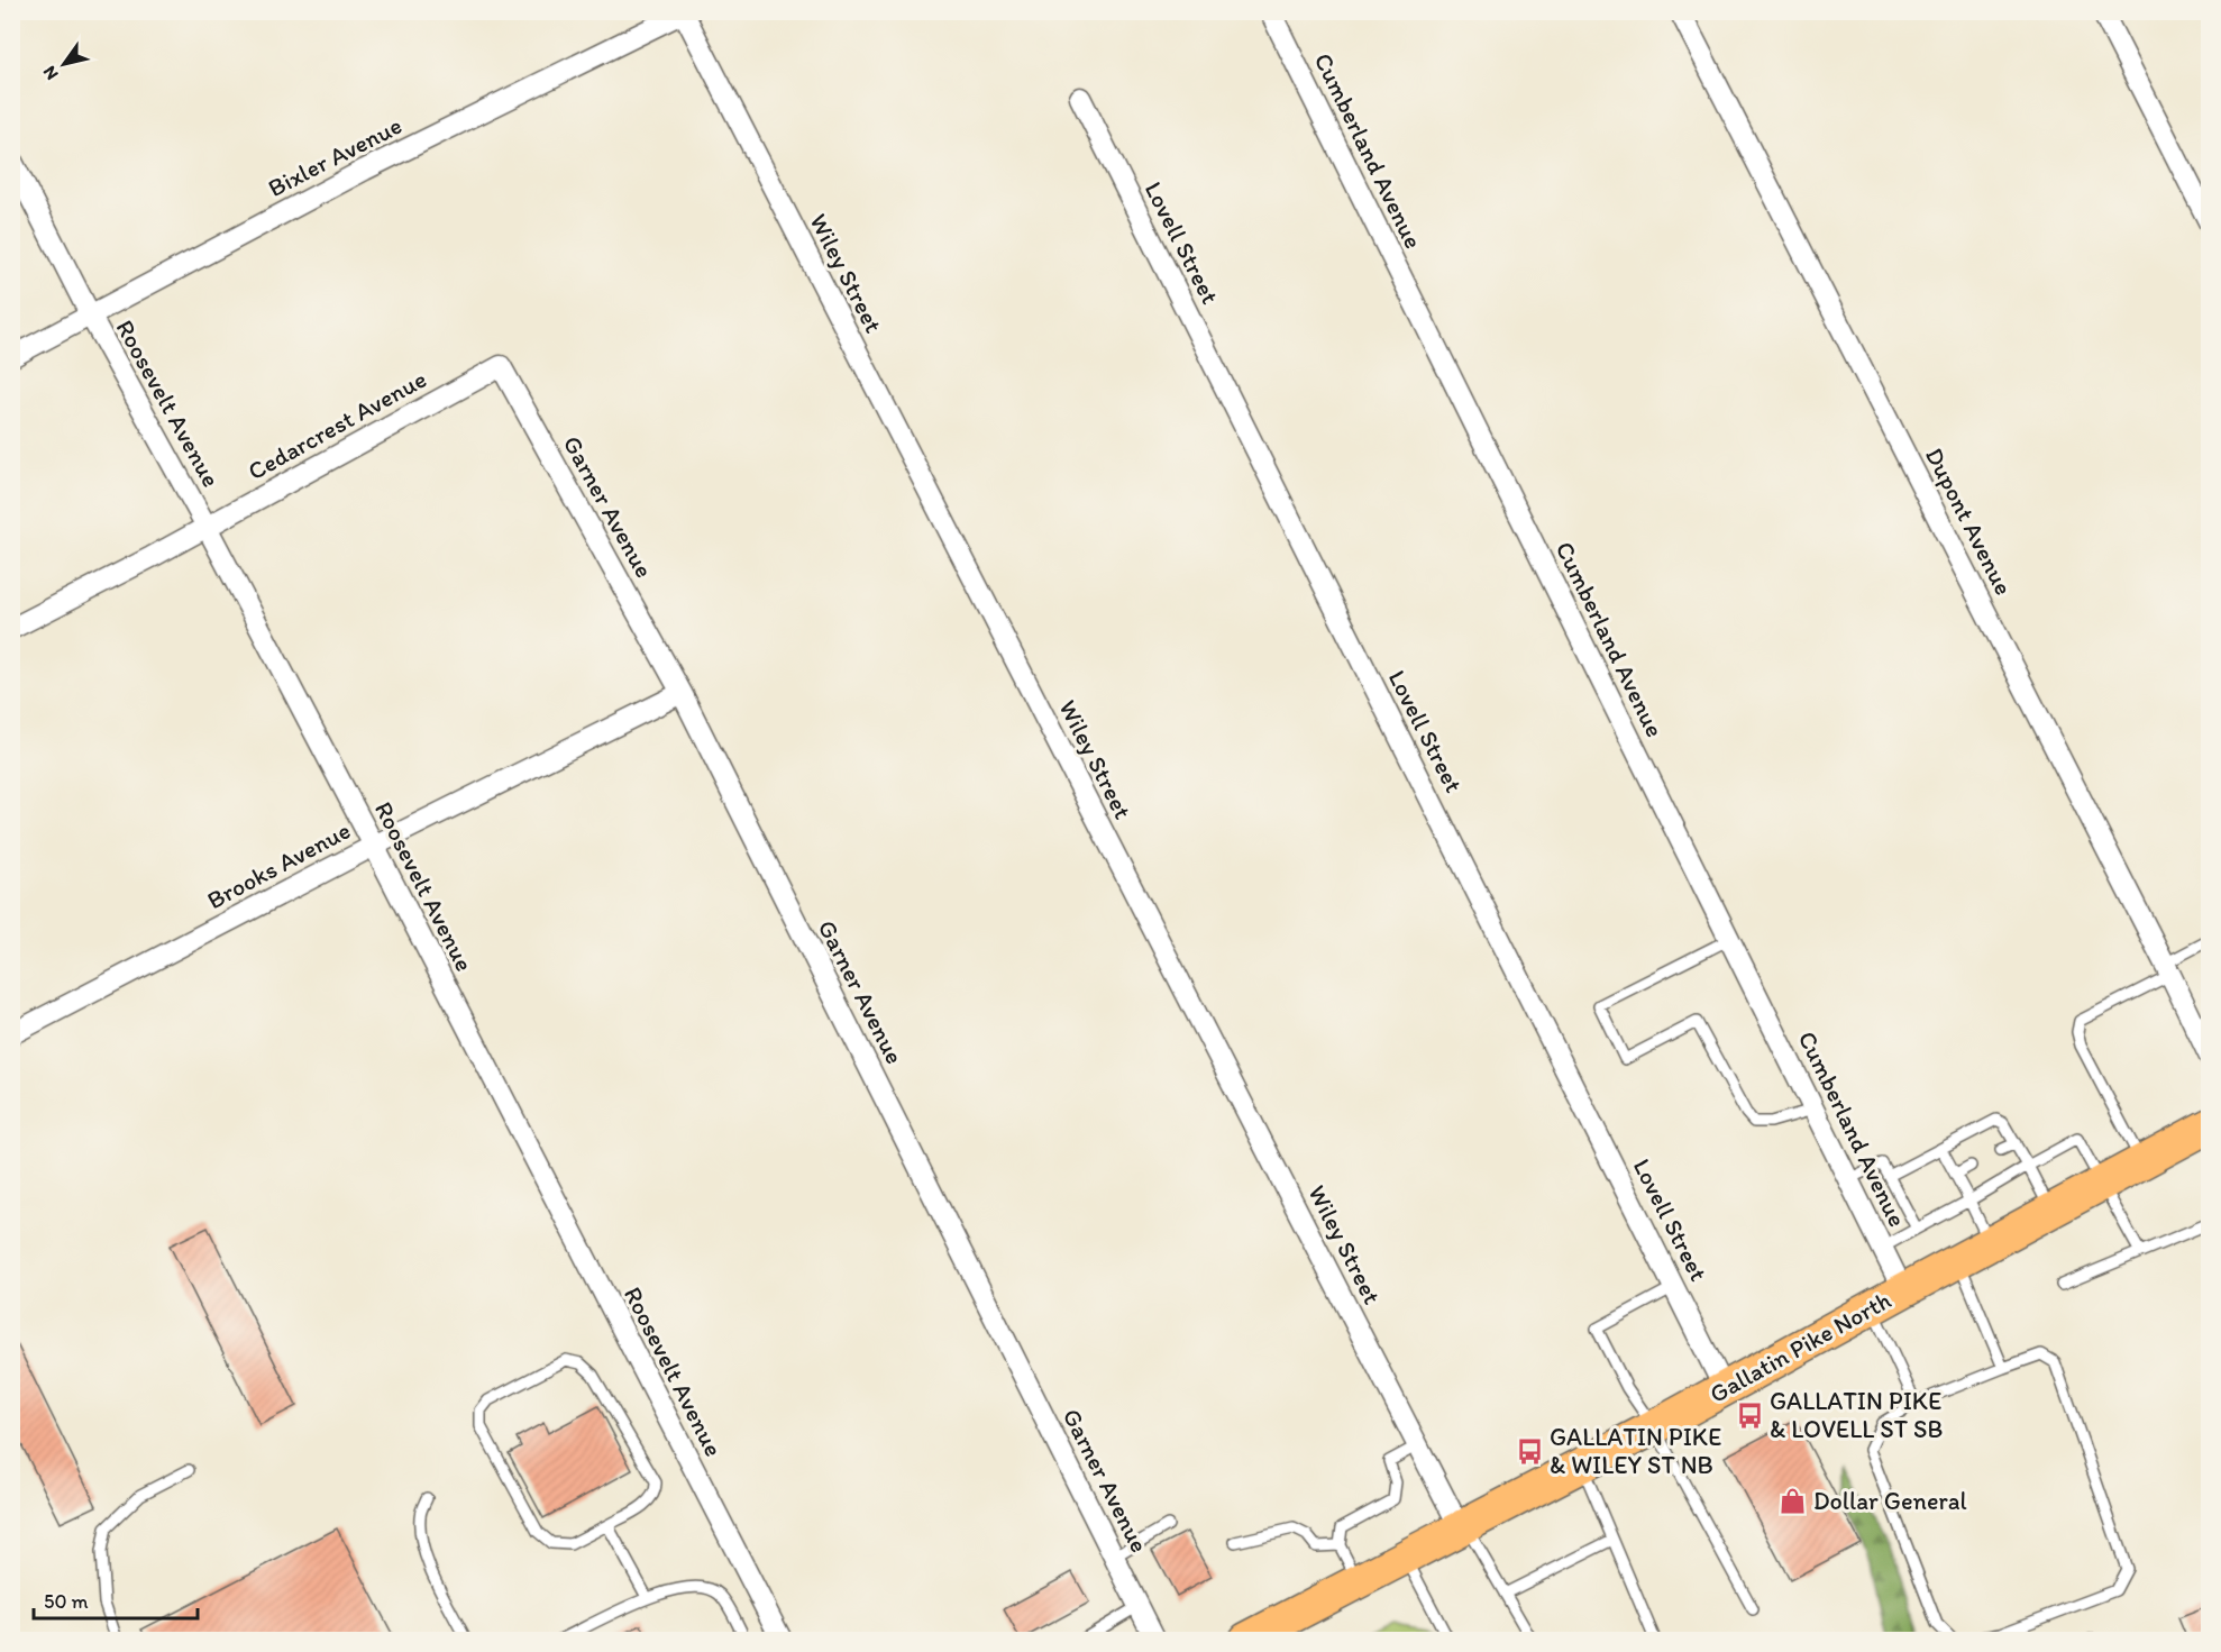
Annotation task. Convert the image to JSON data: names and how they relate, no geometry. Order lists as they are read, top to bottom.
{
  "streets": {
    "main road": ["Gallatin Pike North"],
    "street": [
      "Cumberland Avenue",
      "Bixler Avenue",
      "Lovell Street",
      "Wiley Street",
      "Roosevelt Avenue",
      "Cedarcrest Avenue",
      "Garner Avenue",
      "Dupont Avenue",
      "Brooks Avenue"
    ]
  },
  "crossings": [
    ["Cumberland Avenue", "Gallatin Pike North"],
    ["Bixler Avenue", "Wiley Street"],
    ["Bixler Avenue", "Roosevelt Avenue"],
    ["Lovell Street", "Gallatin Pike North"],
    ["Wiley Street", "Gallatin Pike North"],
    ["Roosevelt Avenue", "Cedarcrest Avenue"],
    ["Roosevelt Avenue", "Brooks Avenue"],
    ["Cedarcrest Avenue", "Garner Avenue"],
    ["Garner Avenue", "Brooks Avenue"]
  ],
  "places": {
    "bus stop": ["GALLATIN PIKE & LOVELL ST SB", "GALLATIN PIKE & WILEY ST NB"],
    "shop": ["Dollar General"]
  },
  "scale_bar": "50 m",
  "north": "bottom left"
}
